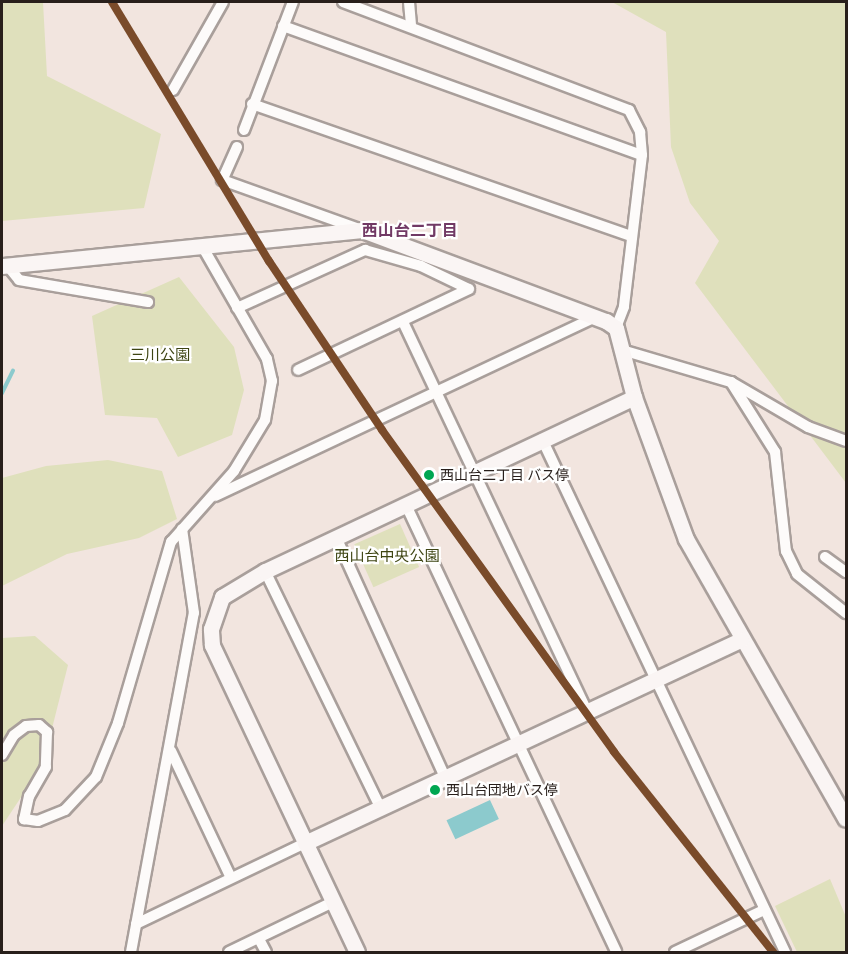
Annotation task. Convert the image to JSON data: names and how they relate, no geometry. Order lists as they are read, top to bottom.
{
  "districts": ["西山台二丁目"],
  "parks": ["三川公園", "西山台中央公園"],
  "places": ["西山台二丁目 バス停", "西山台団地バス停"]
}
